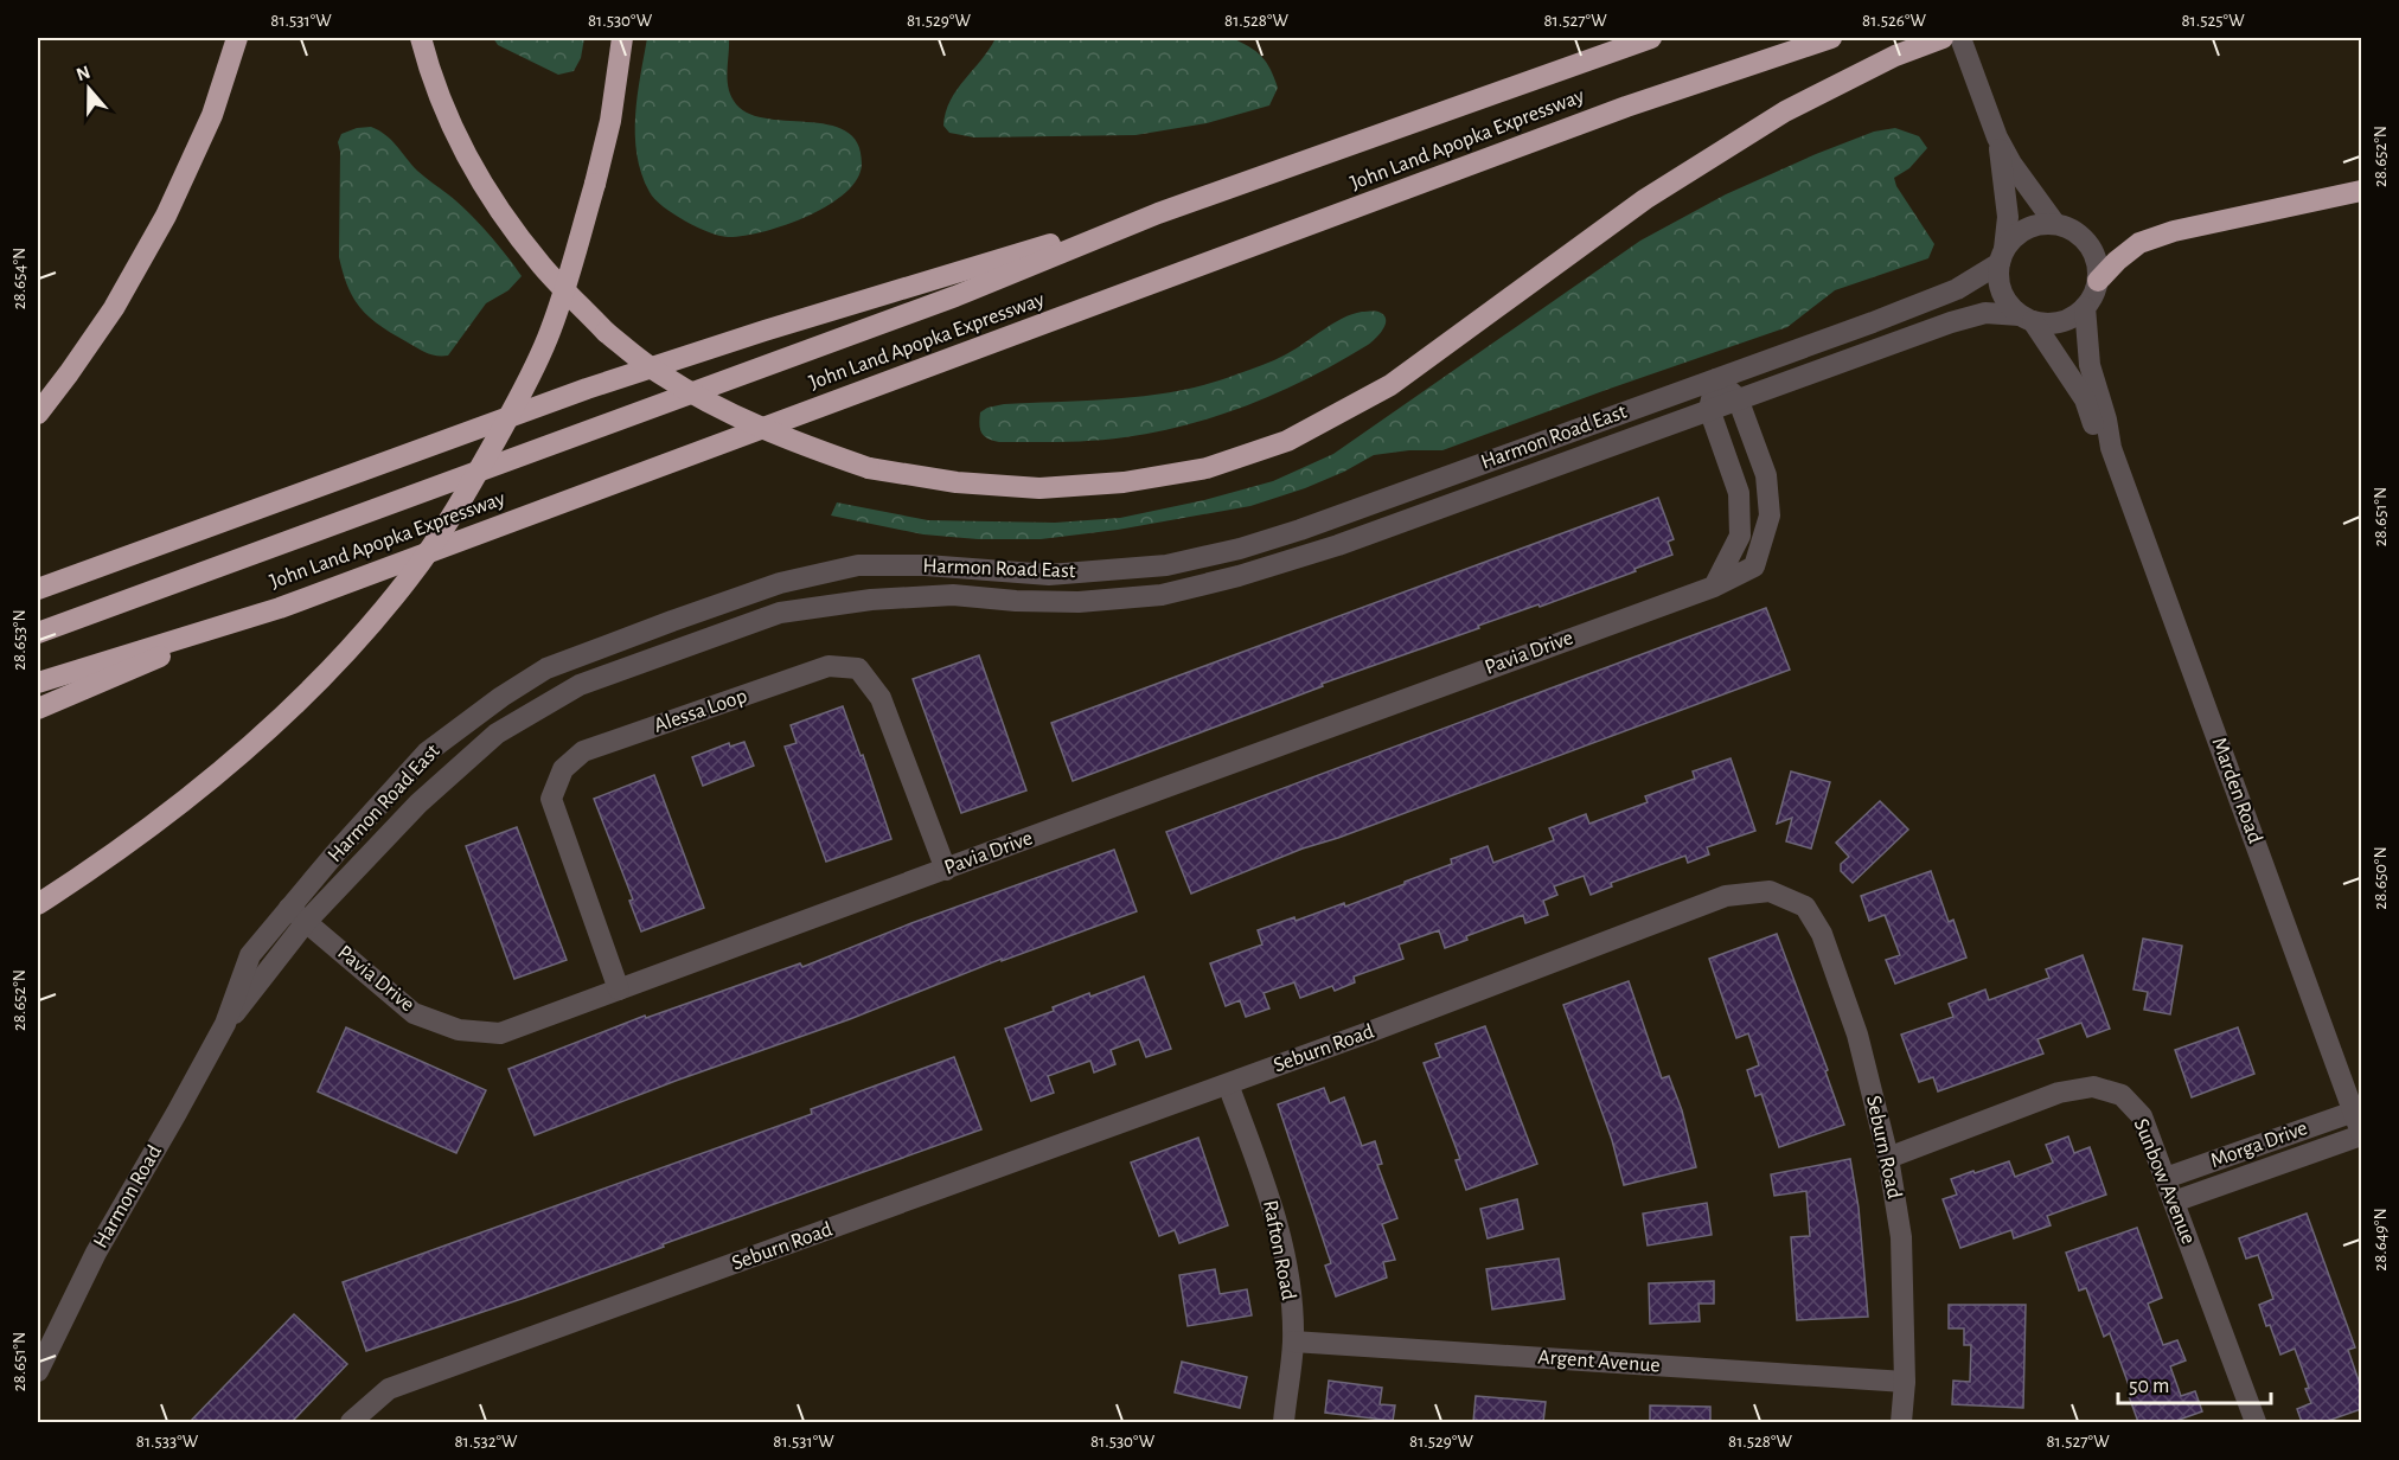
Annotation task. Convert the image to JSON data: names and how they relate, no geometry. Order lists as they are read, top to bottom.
{
  "streets": {
    "highway": ["John Land Apopka Expressway"],
    "street": [
      "Harmon Road East",
      "Pavia Drive",
      "Alessa Loop",
      "Marden Road",
      "Seburn Road",
      "Morga Drive",
      "Sunbow Avenue",
      "Harmon Road",
      "Rafton Road",
      "Argent Avenue"
    ]
  },
  "crossings": [
    ["Harmon Road East", "Pavia Drive"],
    ["Harmon Road East", "Marden Road"],
    ["Harmon Road East", "Harmon Road"],
    ["Pavia Drive", "Alessa Loop"],
    ["Marden Road", "Morga Drive"],
    ["Seburn Road", "Sunbow Avenue"],
    ["Seburn Road", "Rafton Road"],
    ["Seburn Road", "Argent Avenue"],
    ["Morga Drive", "Sunbow Avenue"],
    ["Rafton Road", "Argent Avenue"]
  ],
  "scale_bar": "50 m",
  "north": "top",
  "coordinates": [
    "81.531°W",
    "81.530°W",
    "81.529°W",
    "81.528°W",
    "81.527°W",
    "81.526°W",
    "81.525°W",
    "28.652°N",
    "28.654°N",
    "28.651°N",
    "28.653°N",
    "28.650°N",
    "28.649°N",
    "81.533°W",
    "81.532°W"
  ]
}
